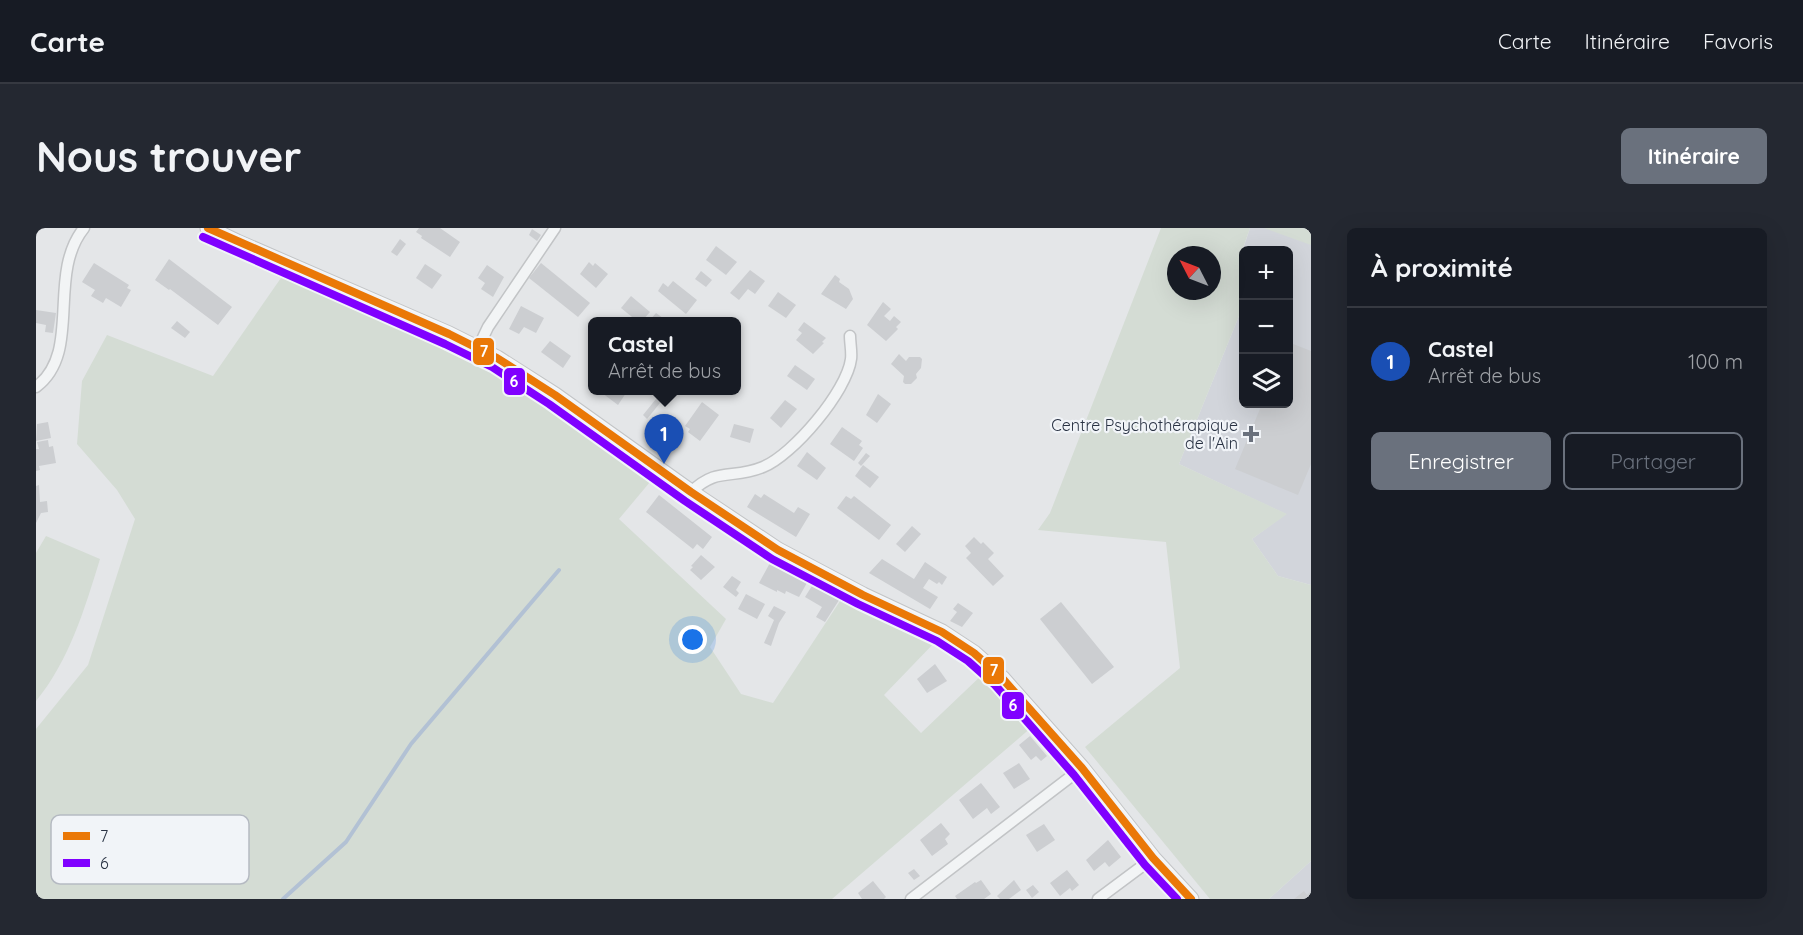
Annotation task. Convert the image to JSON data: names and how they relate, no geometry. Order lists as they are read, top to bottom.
{
  "places": {
    "health": ["Centre Psychothérapique de l'Ain"]
  },
  "lines": ["transit line 7", "transit line 6"],
  "legend": ["7", "6"],
  "north": "top left",
  "page": {
    "header": "Carte",
    "nav": ["Carte", "Itinéraire", "Favoris"],
    "buttons": [
      "Itinéraire",
      ["Enregistrer", "Partager"]
    ],
    "title": "Nous trouver",
    "heading": "À proximité",
    "map_buttons": ["+", "−"],
    "list": [
      {
        "mark": "1",
        "name": "Castel",
        "note": "Arrêt de bus",
        "value": "100 m"
      }
    ],
    "popup": ["Castel", "Arrêt de bus"],
    "pins": "1"
  }
}
